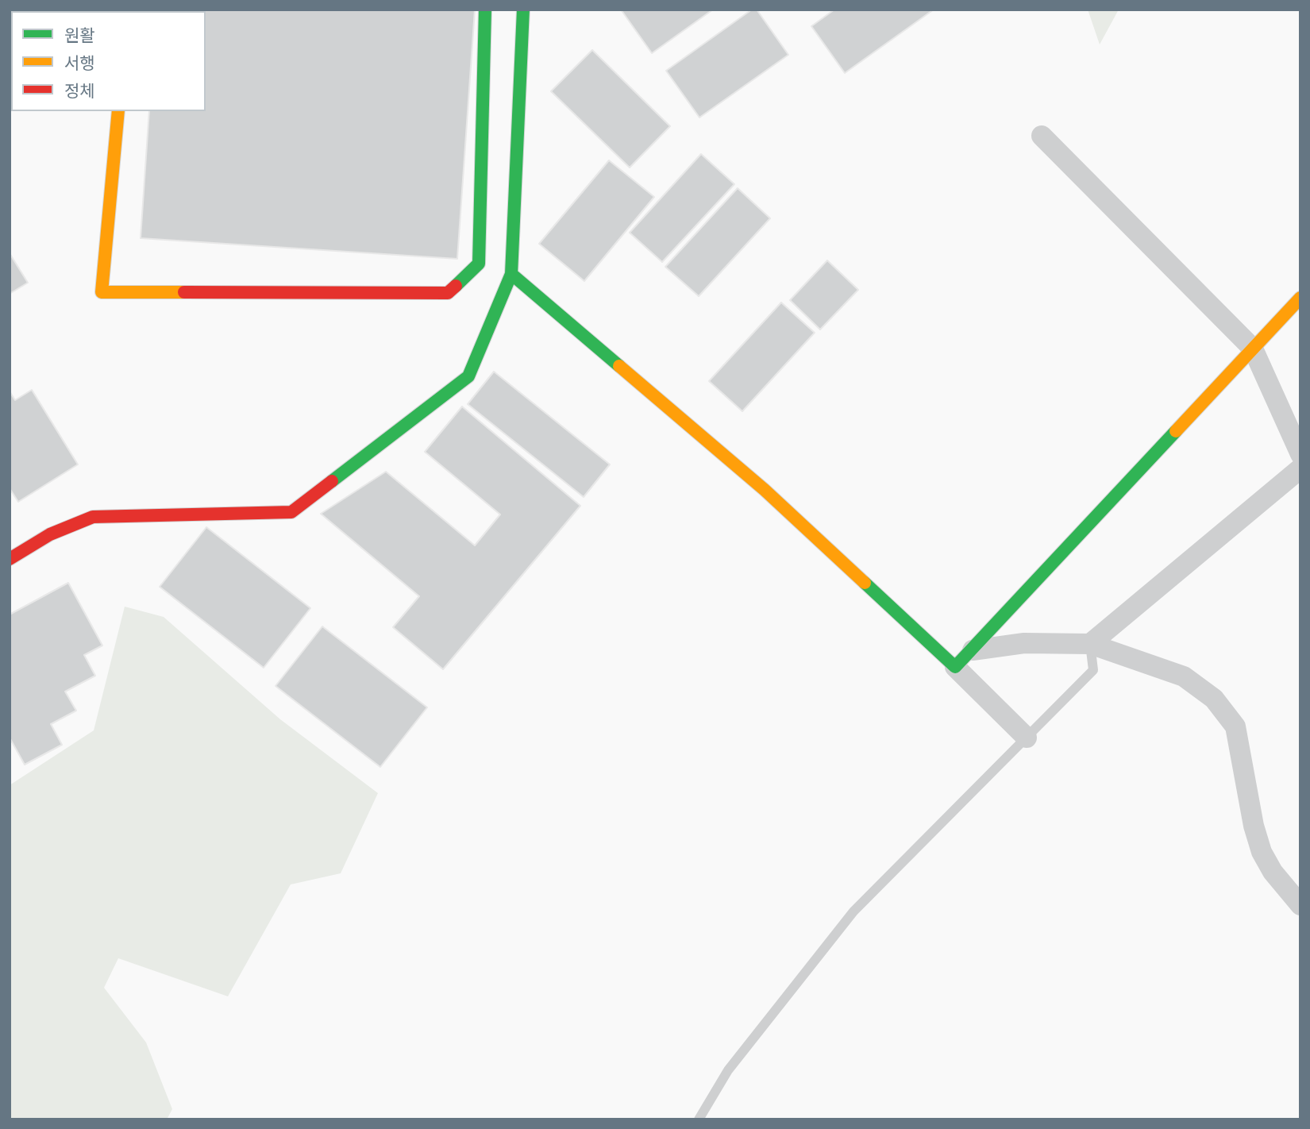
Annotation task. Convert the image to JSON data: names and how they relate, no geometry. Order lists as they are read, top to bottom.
{
  "legend": ["원활", "서행", "정체"]
}
